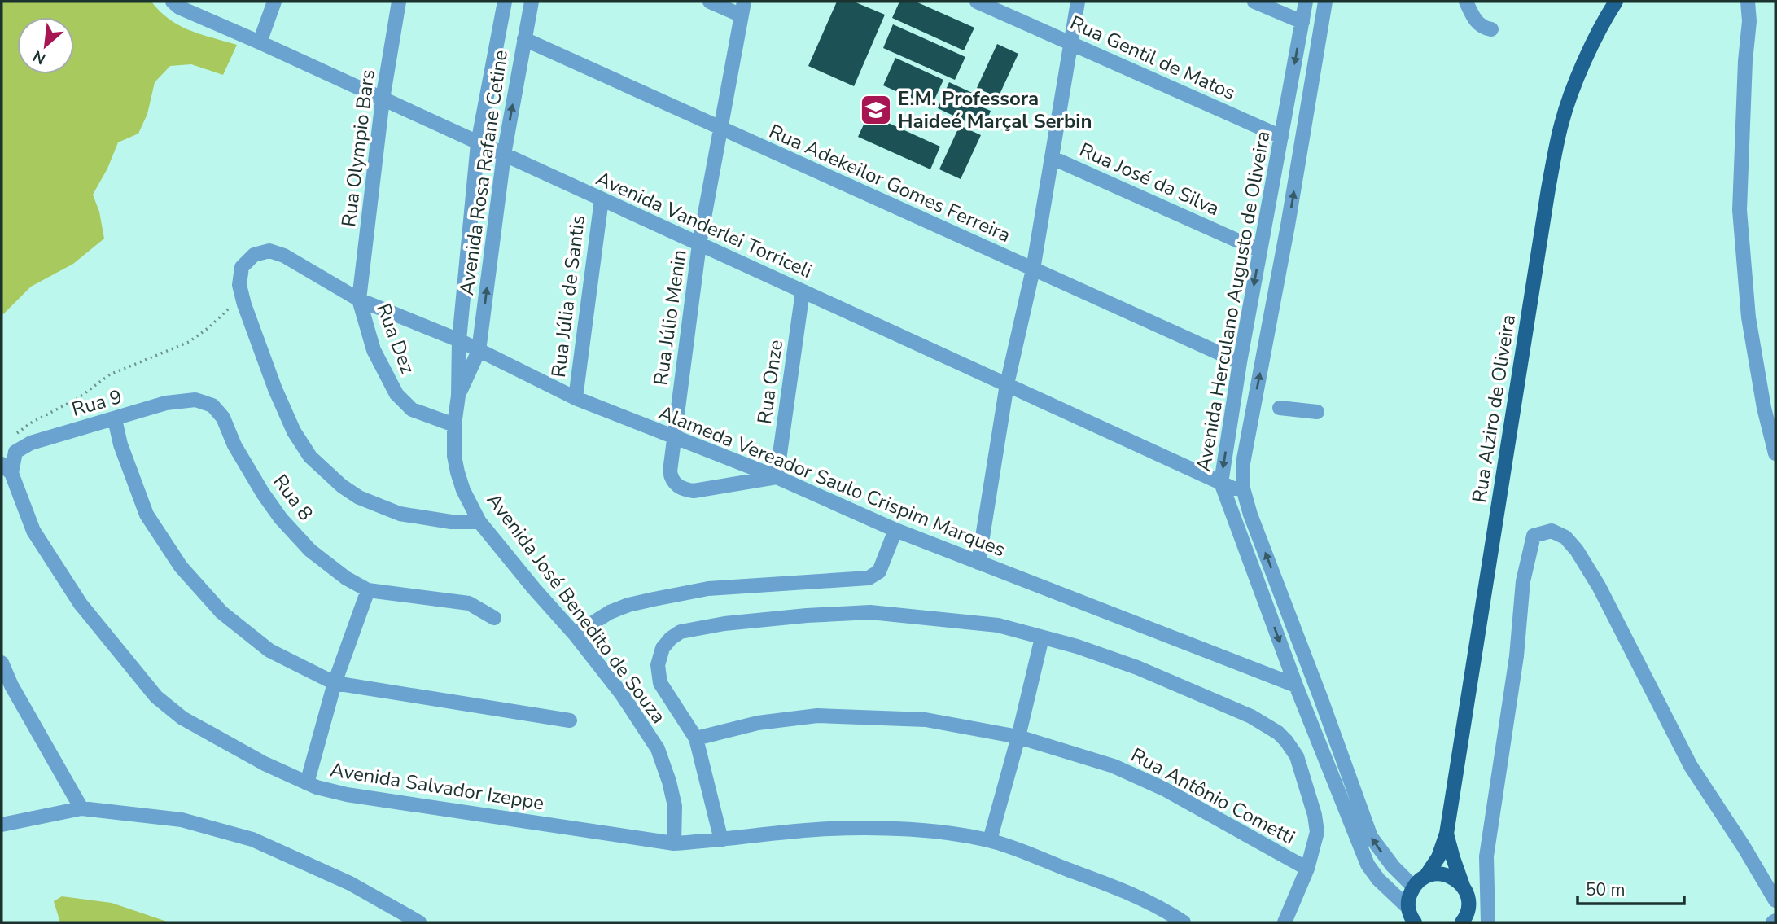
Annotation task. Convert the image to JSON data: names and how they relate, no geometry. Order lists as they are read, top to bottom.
{
  "streets": {
    "main road": ["Rua Alziro de Oliveira"],
    "street": [
      "Rua Gentil de Matos",
      "Rua Olympio Bars",
      "Avenida Rosa Rafane Cetine",
      "Rua José da Silva",
      "Rua Adekeilor Gomes Ferreira",
      "Avenida Vanderlei Torriceli",
      "Rua Júlia de Santis",
      "Avenida Herculano Augusto de Oliveira",
      "Rua Júlio Menin",
      "Rua Dez",
      "Rua Onze",
      "Rua 9",
      "Alameda Vereador Saulo Crispim Marques",
      "Rua 8",
      "Avenida José Benedito de Souza",
      "Avenida Salvador Izeppe",
      "Rua Antônio Cometti"
    ]
  },
  "crossings": [
    ["Rua Gentil de Matos", "Avenida Herculano Augusto de Oliveira"],
    ["Rua Olympio Bars", "Avenida Vanderlei Torriceli"],
    ["Rua Olympio Bars", "Rua Dez"],
    ["Rua Olympio Bars", "Alameda Vereador Saulo Crispim Marques"],
    ["Avenida Rosa Rafane Cetine", "Rua Adekeilor Gomes Ferreira"],
    ["Avenida Rosa Rafane Cetine", "Avenida Vanderlei Torriceli"],
    ["Avenida Rosa Rafane Cetine", "Alameda Vereador Saulo Crispim Marques"],
    ["Avenida Rosa Rafane Cetine", "Avenida José Benedito de Souza"],
    ["Rua José da Silva", "Avenida Herculano Augusto de Oliveira"],
    ["Rua Adekeilor Gomes Ferreira", "Avenida Herculano Augusto de Oliveira"],
    ["Rua Adekeilor Gomes Ferreira", "Rua Júlio Menin"],
    ["Avenida Vanderlei Torriceli", "Rua Júlia de Santis"],
    ["Avenida Vanderlei Torriceli", "Avenida Herculano Augusto de Oliveira"],
    ["Avenida Vanderlei Torriceli", "Rua Júlio Menin"],
    ["Avenida Vanderlei Torriceli", "Rua Onze"],
    ["Rua Júlia de Santis", "Alameda Vereador Saulo Crispim Marques"],
    ["Avenida Herculano Augusto de Oliveira", "Rua Alziro de Oliveira"],
    ["Avenida Herculano Augusto de Oliveira", "Alameda Vereador Saulo Crispim Marques"],
    ["Rua Júlio Menin", "Rua Onze"],
    ["Rua Júlio Menin", "Alameda Vereador Saulo Crispim Marques"],
    ["Rua Dez", "Alameda Vereador Saulo Crispim Marques"],
    ["Rua Dez", "Avenida José Benedito de Souza"],
    ["Rua Onze", "Alameda Vereador Saulo Crispim Marques"],
    ["Rua 9", "Rua 8"],
    ["Rua 9", "Avenida Salvador Izeppe"],
    ["Alameda Vereador Saulo Crispim Marques", "Avenida José Benedito de Souza"],
    ["Avenida José Benedito de Souza", "Avenida Salvador Izeppe"]
  ],
  "places": {
    "school or university": ["E.M. Professora Haideé Marçal Serbin"]
  },
  "scale_bar": "50 m",
  "north": "bottom left"
}
